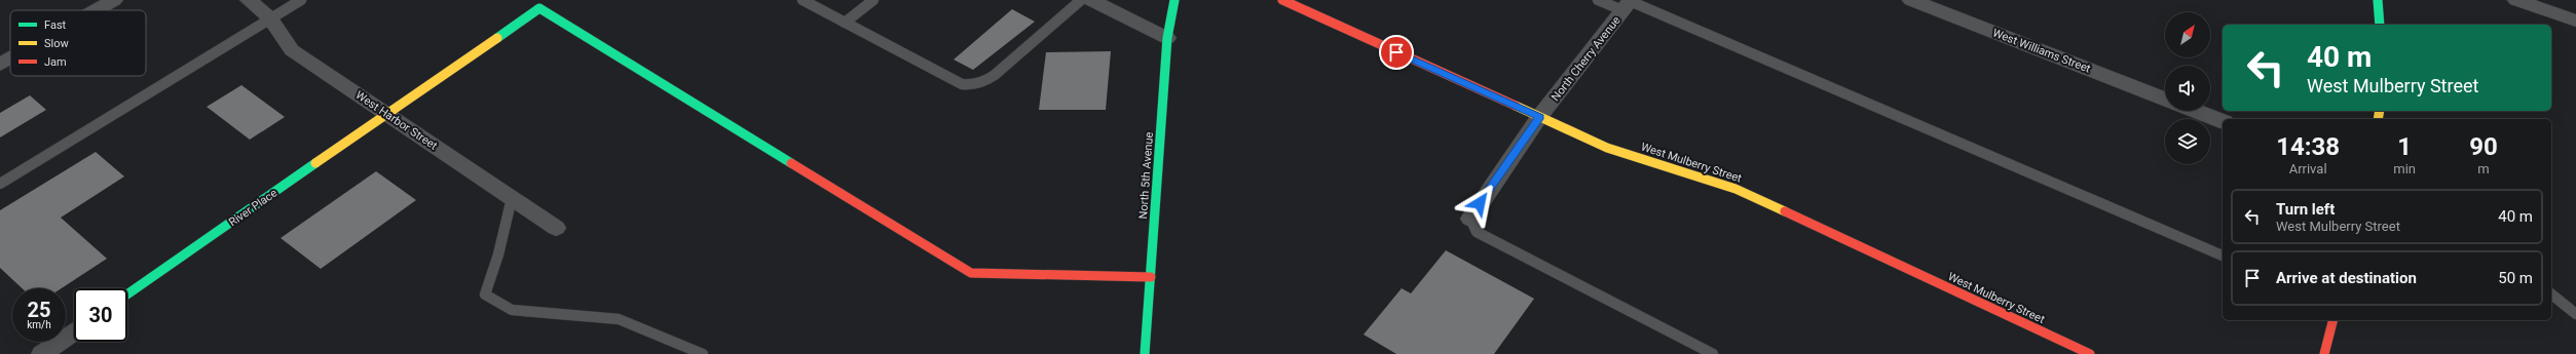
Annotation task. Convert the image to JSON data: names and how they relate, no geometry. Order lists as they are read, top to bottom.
{
  "streets": {
    "street": [
      "West Williams Street",
      "North Cherry Avenue",
      "West Harbor Street",
      "West Mulberry Street",
      "North 5th Avenue",
      "River Place"
    ]
  },
  "crossings": [
    ["North Cherry Avenue", "West Mulberry Street"],
    ["West Harbor Street", "River Place"],
    ["North 5th Avenue", "River Place"]
  ],
  "legend": ["Fast", "Slow", "Jam"],
  "north": "top right",
  "page": {
    "turn": ["40 m", "West Mulberry Street"],
    "eta": [
      "14:38",
      "Arrival",
      "1",
      "min",
      "90",
      "m"
    ],
    "list": [
      {
        "name": "Turn left",
        "note": "West Mulberry Street",
        "value": "40 m"
      },
      {
        "name": "Arrive at destination",
        "value": "50 m"
      }
    ],
    "speed": "25 km/h",
    "limit": "30"
  }
}
